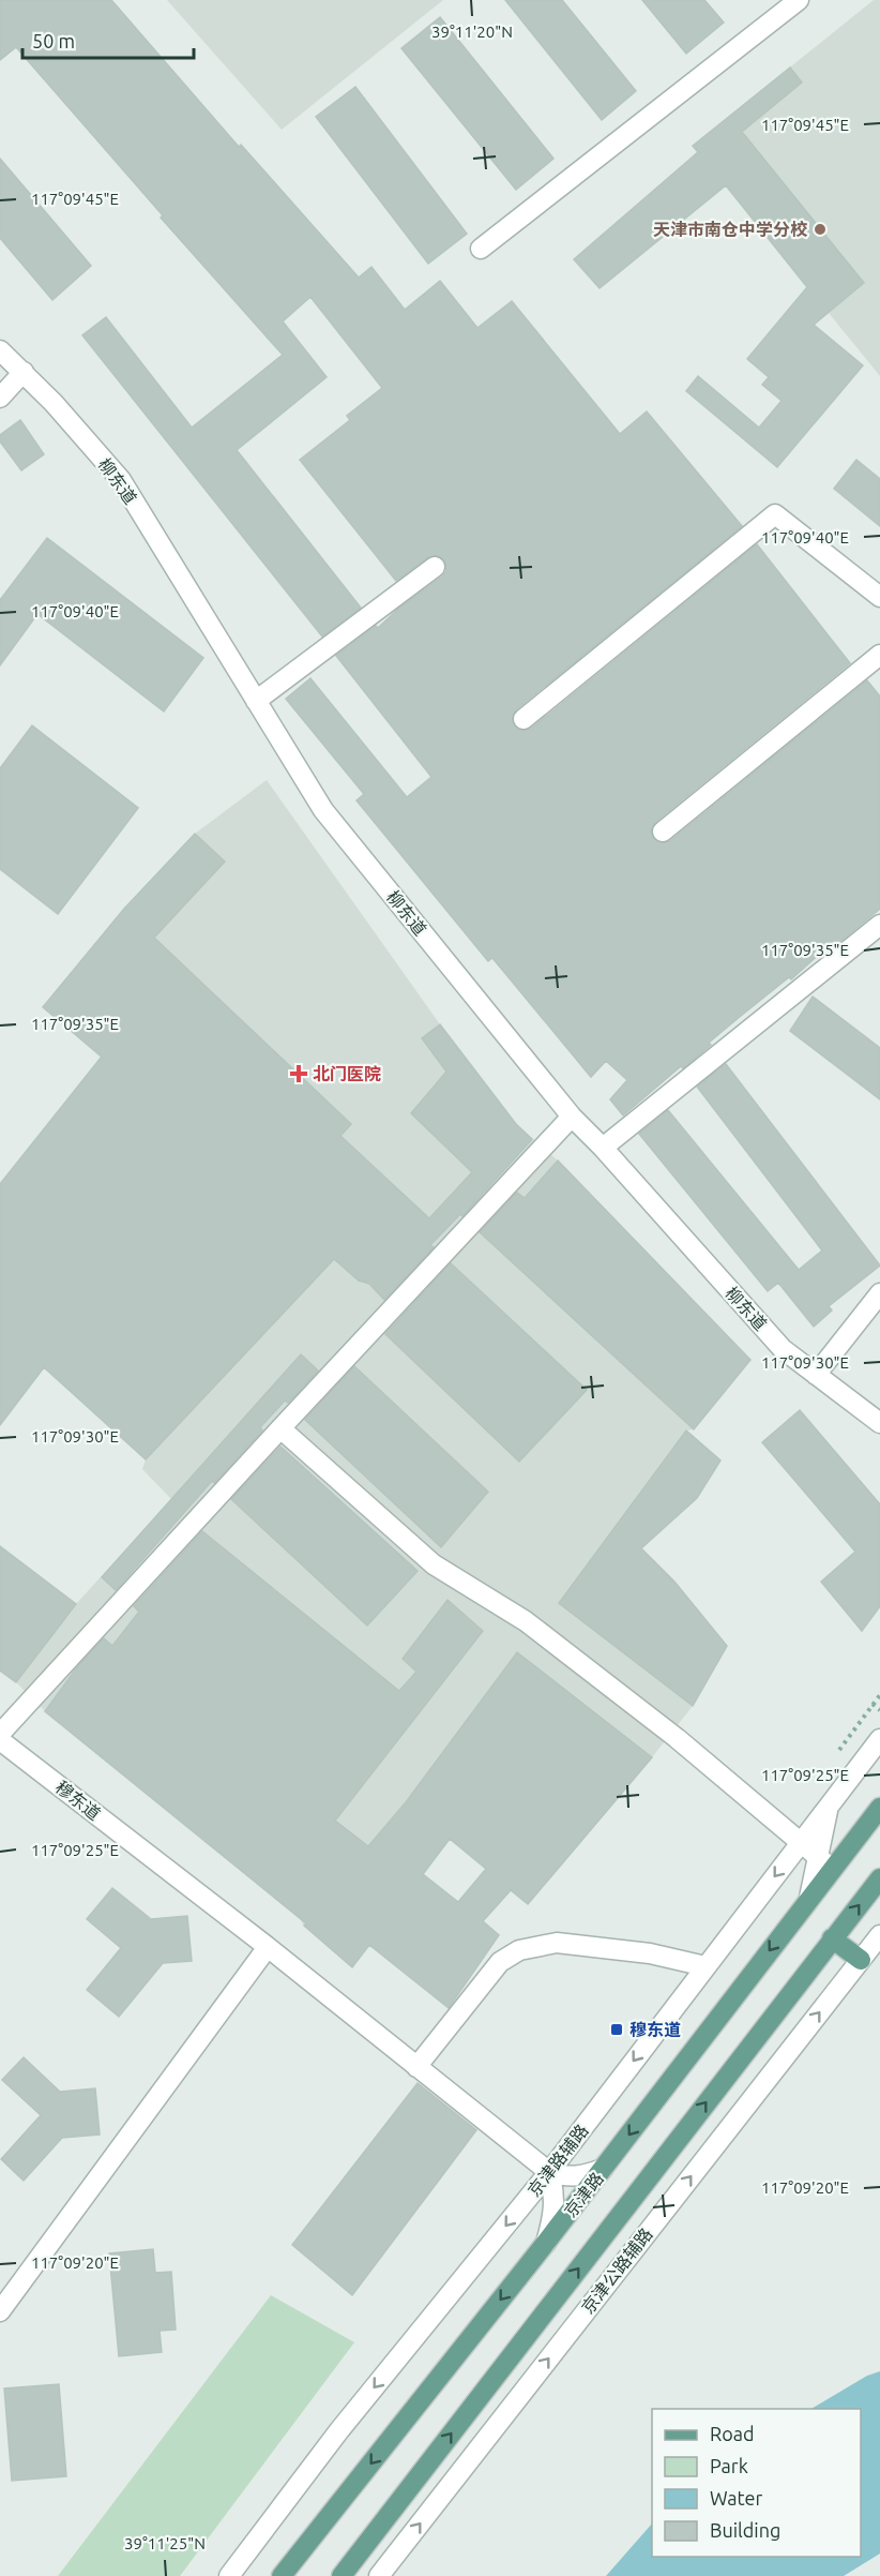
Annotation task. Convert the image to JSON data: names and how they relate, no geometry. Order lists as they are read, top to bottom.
{
  "streets": {
    "main road": ["京津路"],
    "street": [
      "柳东道",
      "穆东道",
      "京津路辅路",
      "京津公路辅路"
    ]
  },
  "crossings": [
    ["穆东道", "京津路辅路"]
  ],
  "one_way": ["京津路辅路", "京津公路辅路"],
  "places": {
    "other": ["天津市南仓中学分校"],
    "health": ["北门医院"],
    "transit": ["穆东道"]
  },
  "legend": [
    "Road",
    "Park",
    "Water",
    "Building"
  ],
  "scale_bar": "50 m",
  "coordinates": [
    "39°11'20\"N",
    "117°09'45\"E",
    "117°09'40\"E",
    "117°09'35\"E",
    "117°09'30\"E",
    "117°09'25\"E",
    "117°09'20\"E",
    "39°11'25\"N"
  ]
}
